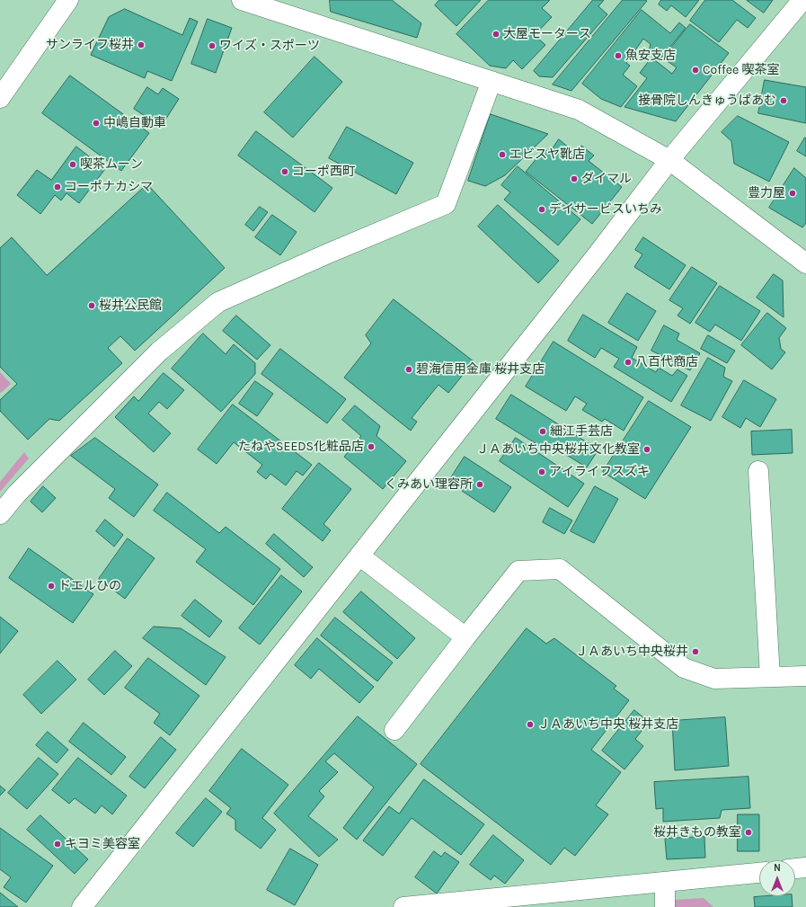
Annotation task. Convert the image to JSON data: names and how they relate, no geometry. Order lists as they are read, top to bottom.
{
  "places": [
    "大屋モータース",
    "サンライフ桜井",
    "ワイズ・スポーツ",
    "魚安支店",
    "Coffee 喫茶室",
    "接骨院しんきゅうぱあむ",
    "中嶋自動車",
    "エビスヤ靴店",
    "喫茶ムーン",
    "コーポ西町",
    "ダイマル",
    "コーポナカシマ",
    "豊力屋",
    "デイサービスいちみ",
    "桜井公民館",
    "八百代商店",
    "碧海信用金庫 桜井支店",
    "細江手芸店",
    "たねやSEEDS化粧品店",
    "ＪＡあいち中央桜井文化教室",
    "アイライフスズキ",
    "くみあい理容所",
    "ドエルひの",
    "ＪＡあいち中央桜井",
    "ＪＡあいち中央 桜井支店",
    "桜井きもの教室",
    "キヨミ美容室"
  ],
  "north": "top"
}
